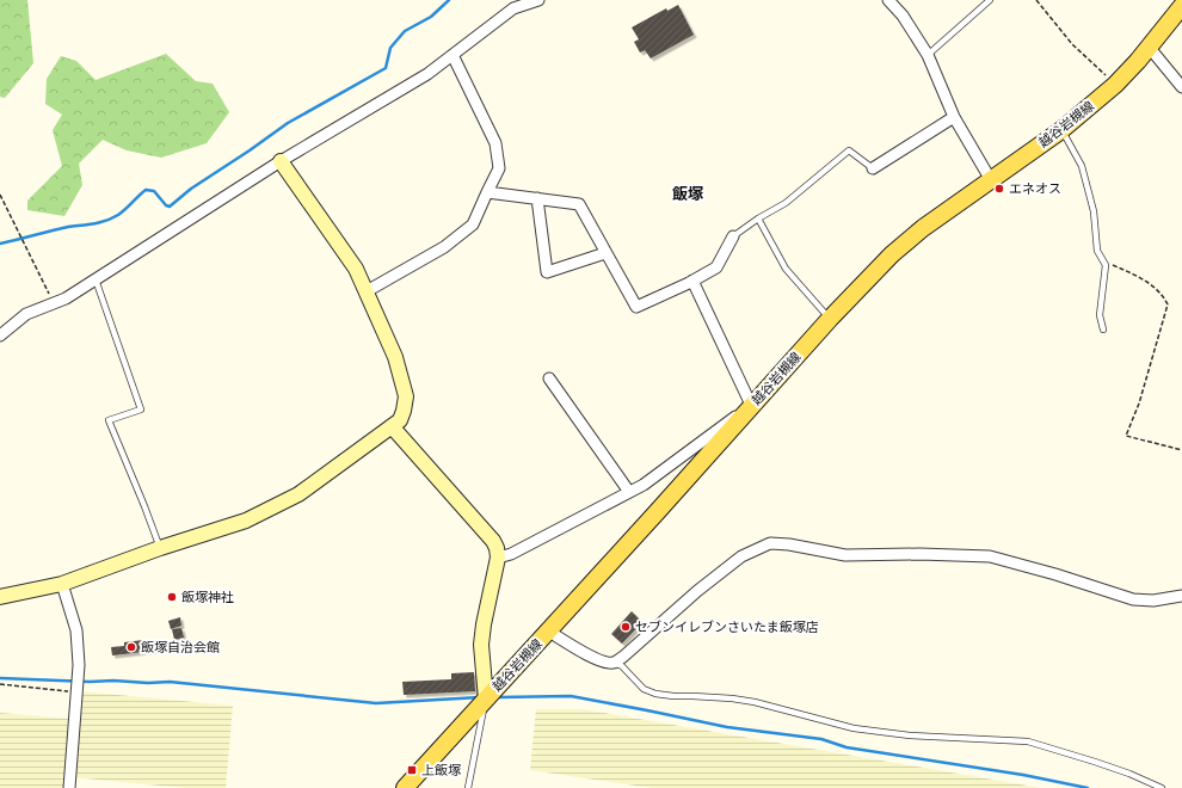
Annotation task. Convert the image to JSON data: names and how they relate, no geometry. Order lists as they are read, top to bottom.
{
  "streets": {
    "main road": ["越谷岩槻線"]
  },
  "districts": ["飯塚"],
  "places": {
    "other": [
      "エネオス",
      "飯塚神社",
      "セブンイレブンさいたま飯塚店",
      "飯塚自治会館"
    ],
    "transit": ["上飯塚"]
  }
}
